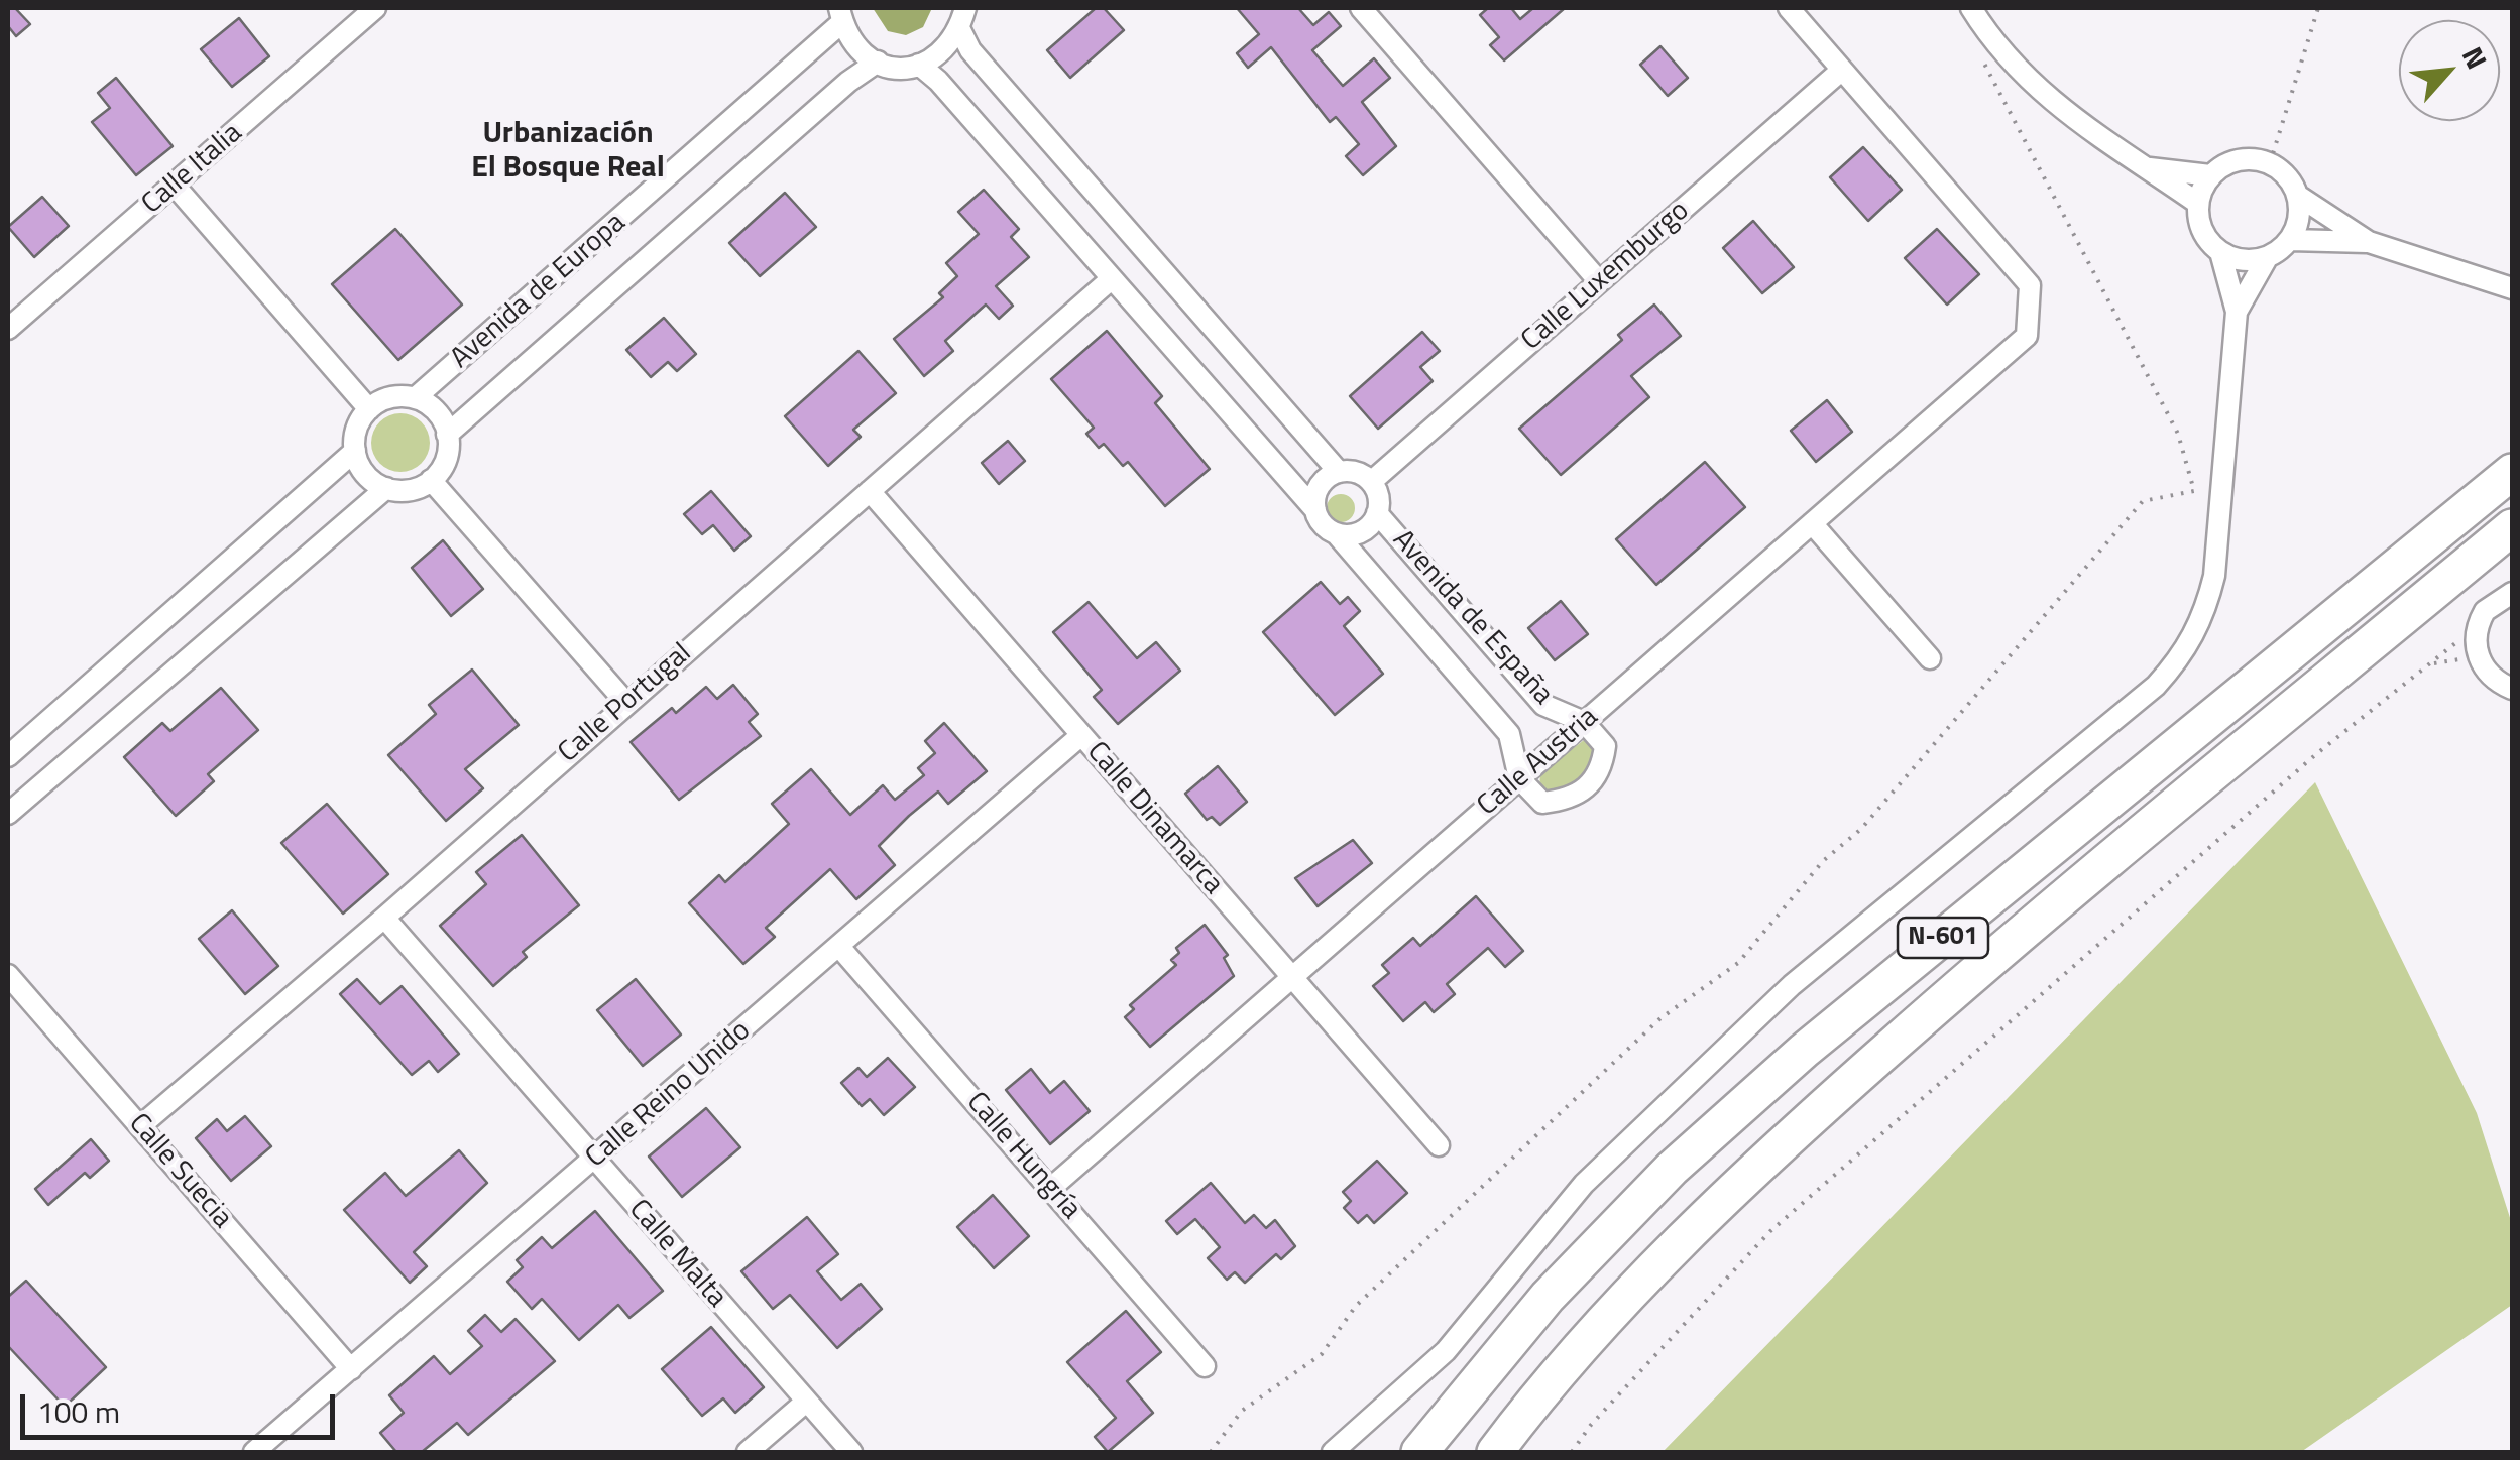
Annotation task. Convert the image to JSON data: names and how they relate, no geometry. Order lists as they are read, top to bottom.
{
  "streets": {
    "highway": ["N-601"],
    "street": [
      "Calle Italia",
      "Calle Luxemburgo",
      "Avenida de Europa",
      "Avenida de España",
      "Calle Portugal",
      "Calle Austria",
      "Calle Dinamarca",
      "Calle Reino Unido",
      "Calle Hungría",
      "Calle Suecia",
      "Calle Malta"
    ]
  },
  "crossings": [
    ["Calle Luxemburgo", "Avenida de España"],
    ["Calle Luxemburgo", "Calle Austria"],
    ["Avenida de España", "Calle Austria"],
    ["Calle Portugal", "Calle Dinamarca"],
    ["Calle Portugal", "Calle Suecia"],
    ["Calle Portugal", "Calle Malta"],
    ["Calle Austria", "Calle Dinamarca"],
    ["Calle Austria", "Calle Hungría"],
    ["Calle Dinamarca", "Calle Reino Unido"],
    ["Calle Reino Unido", "Calle Hungría"],
    ["Calle Reino Unido", "Calle Suecia"],
    ["Calle Reino Unido", "Calle Malta"]
  ],
  "districts": ["Urbanización El Bosque Real"],
  "scale_bar": "100 m",
  "north": "top right"
}
